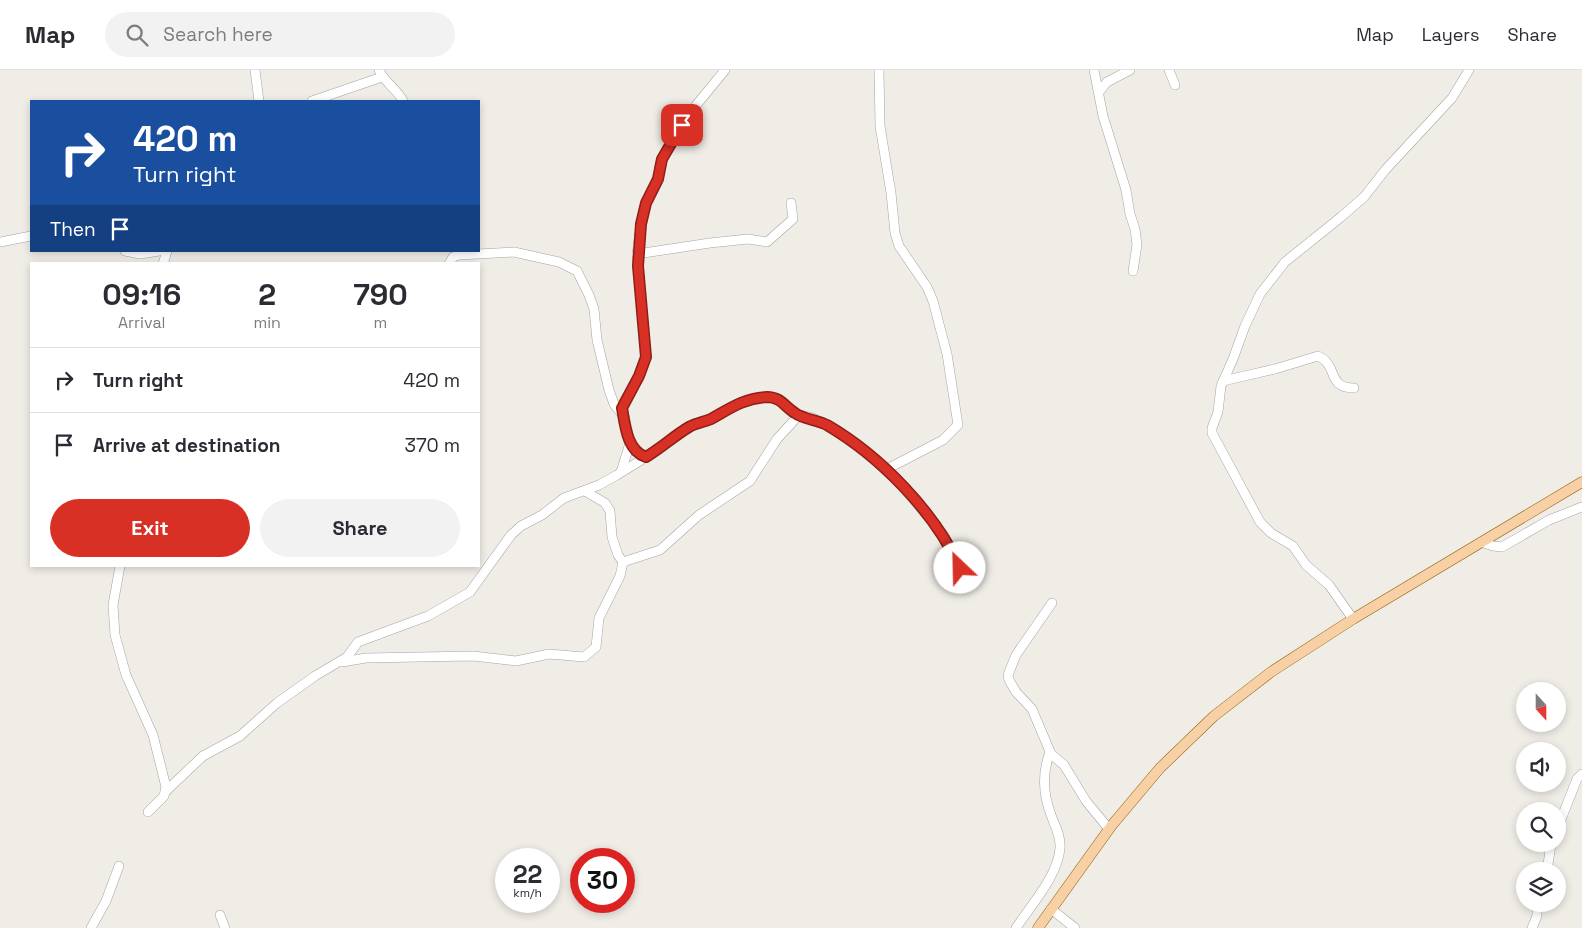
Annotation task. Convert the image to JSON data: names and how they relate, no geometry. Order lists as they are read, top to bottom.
{
  "north": "bottom",
  "page": {
    "header": "Map",
    "search": "Search here",
    "nav": ["Map", "Layers", "Share"],
    "turn": ["420 m", "Turn right"],
    "then": "Then",
    "eta": [
      "09:16",
      "Arrival",
      "2",
      "min",
      "790",
      "m"
    ],
    "list": [
      {
        "name": "Turn right",
        "value": "420 m"
      },
      {
        "name": "Arrive at destination",
        "value": "370 m"
      }
    ],
    "buttons": ["Exit", "Share"],
    "speed": "22 km/h",
    "limit": "30"
  }
}
